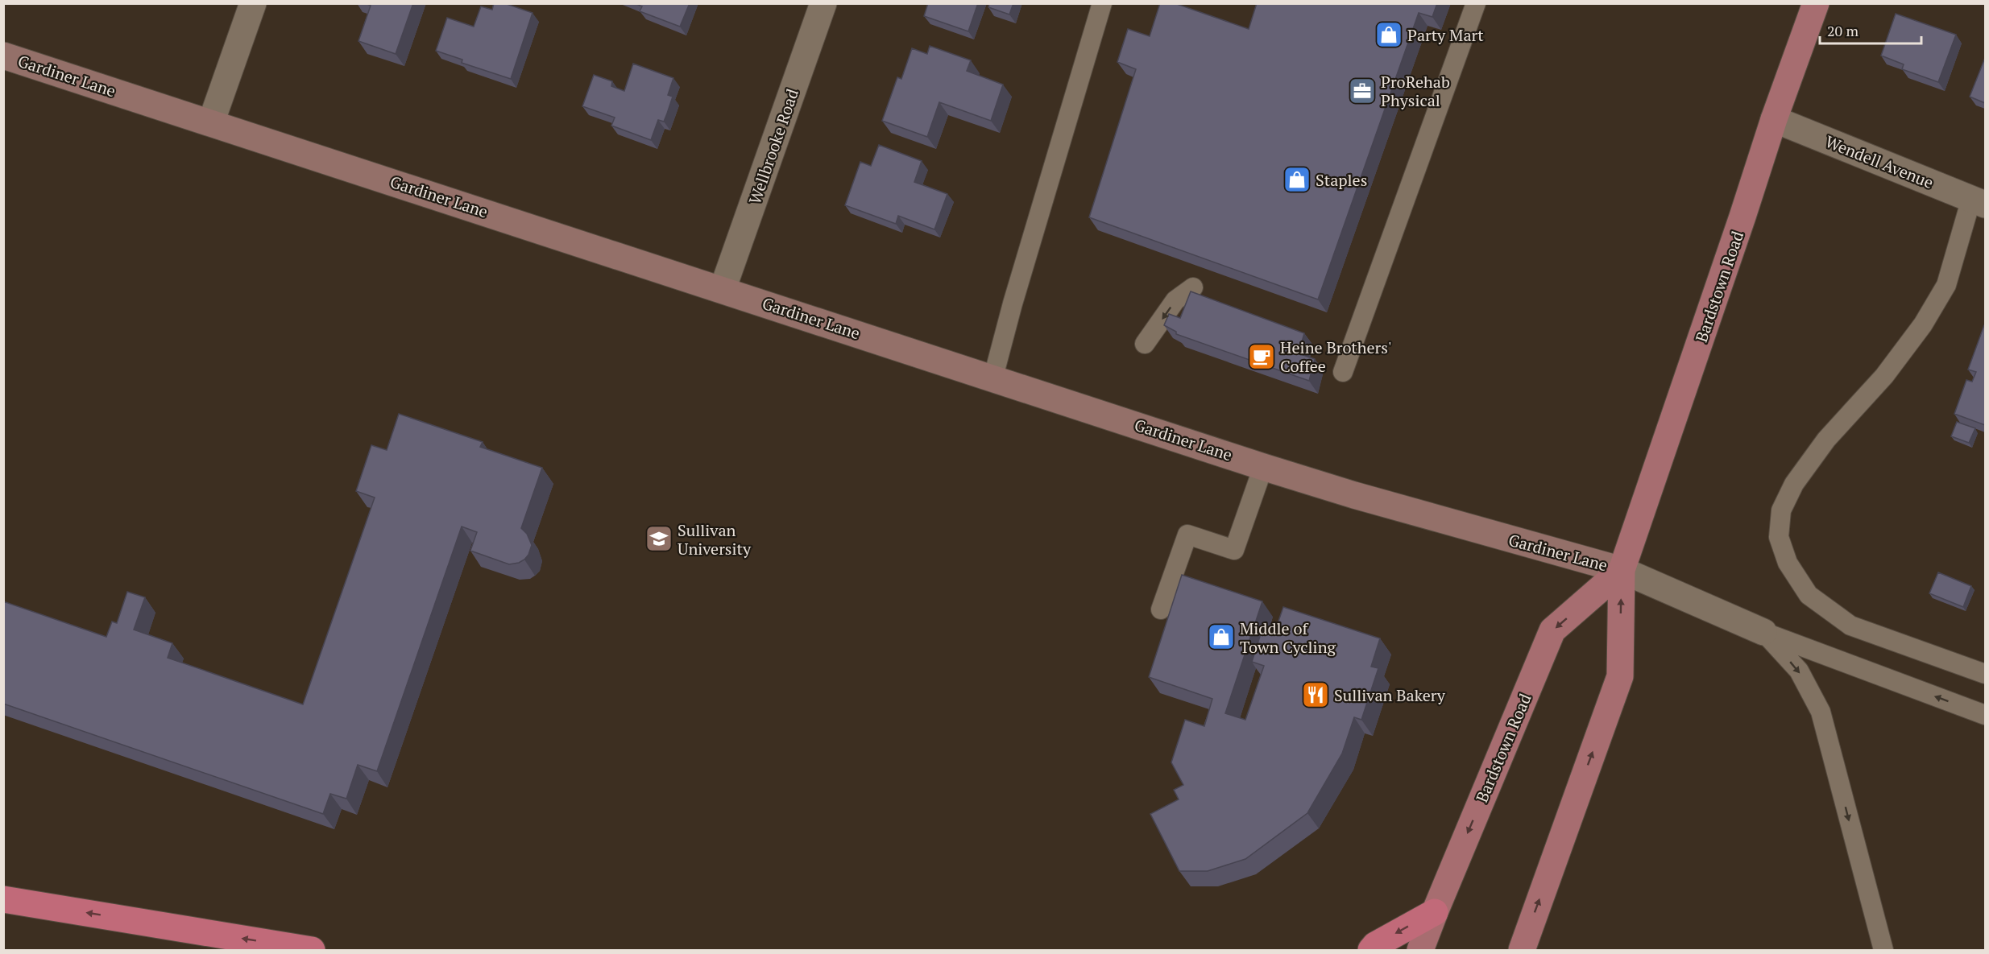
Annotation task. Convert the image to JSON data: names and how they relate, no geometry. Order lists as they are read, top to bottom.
{
  "streets": {
    "main road": ["Gardiner Lane", "Bardstown Road"],
    "street": ["Wellbrooke Road", "Wendell Avenue"]
  },
  "crossings": [
    ["Gardiner Lane", "Wellbrooke Road"],
    ["Gardiner Lane", "Bardstown Road"],
    ["Wendell Avenue", "Bardstown Road"]
  ],
  "places": {
    "shop": ["Party Mart", "Staples", "Middle of Town Cycling"],
    "office": ["ProRehab Physical"],
    "cafe": ["Heine Brothers' Coffee"],
    "school or university": ["Sullivan University"],
    "restaurant": ["Sullivan Bakery"]
  },
  "scale_bar": "20 m"
}
